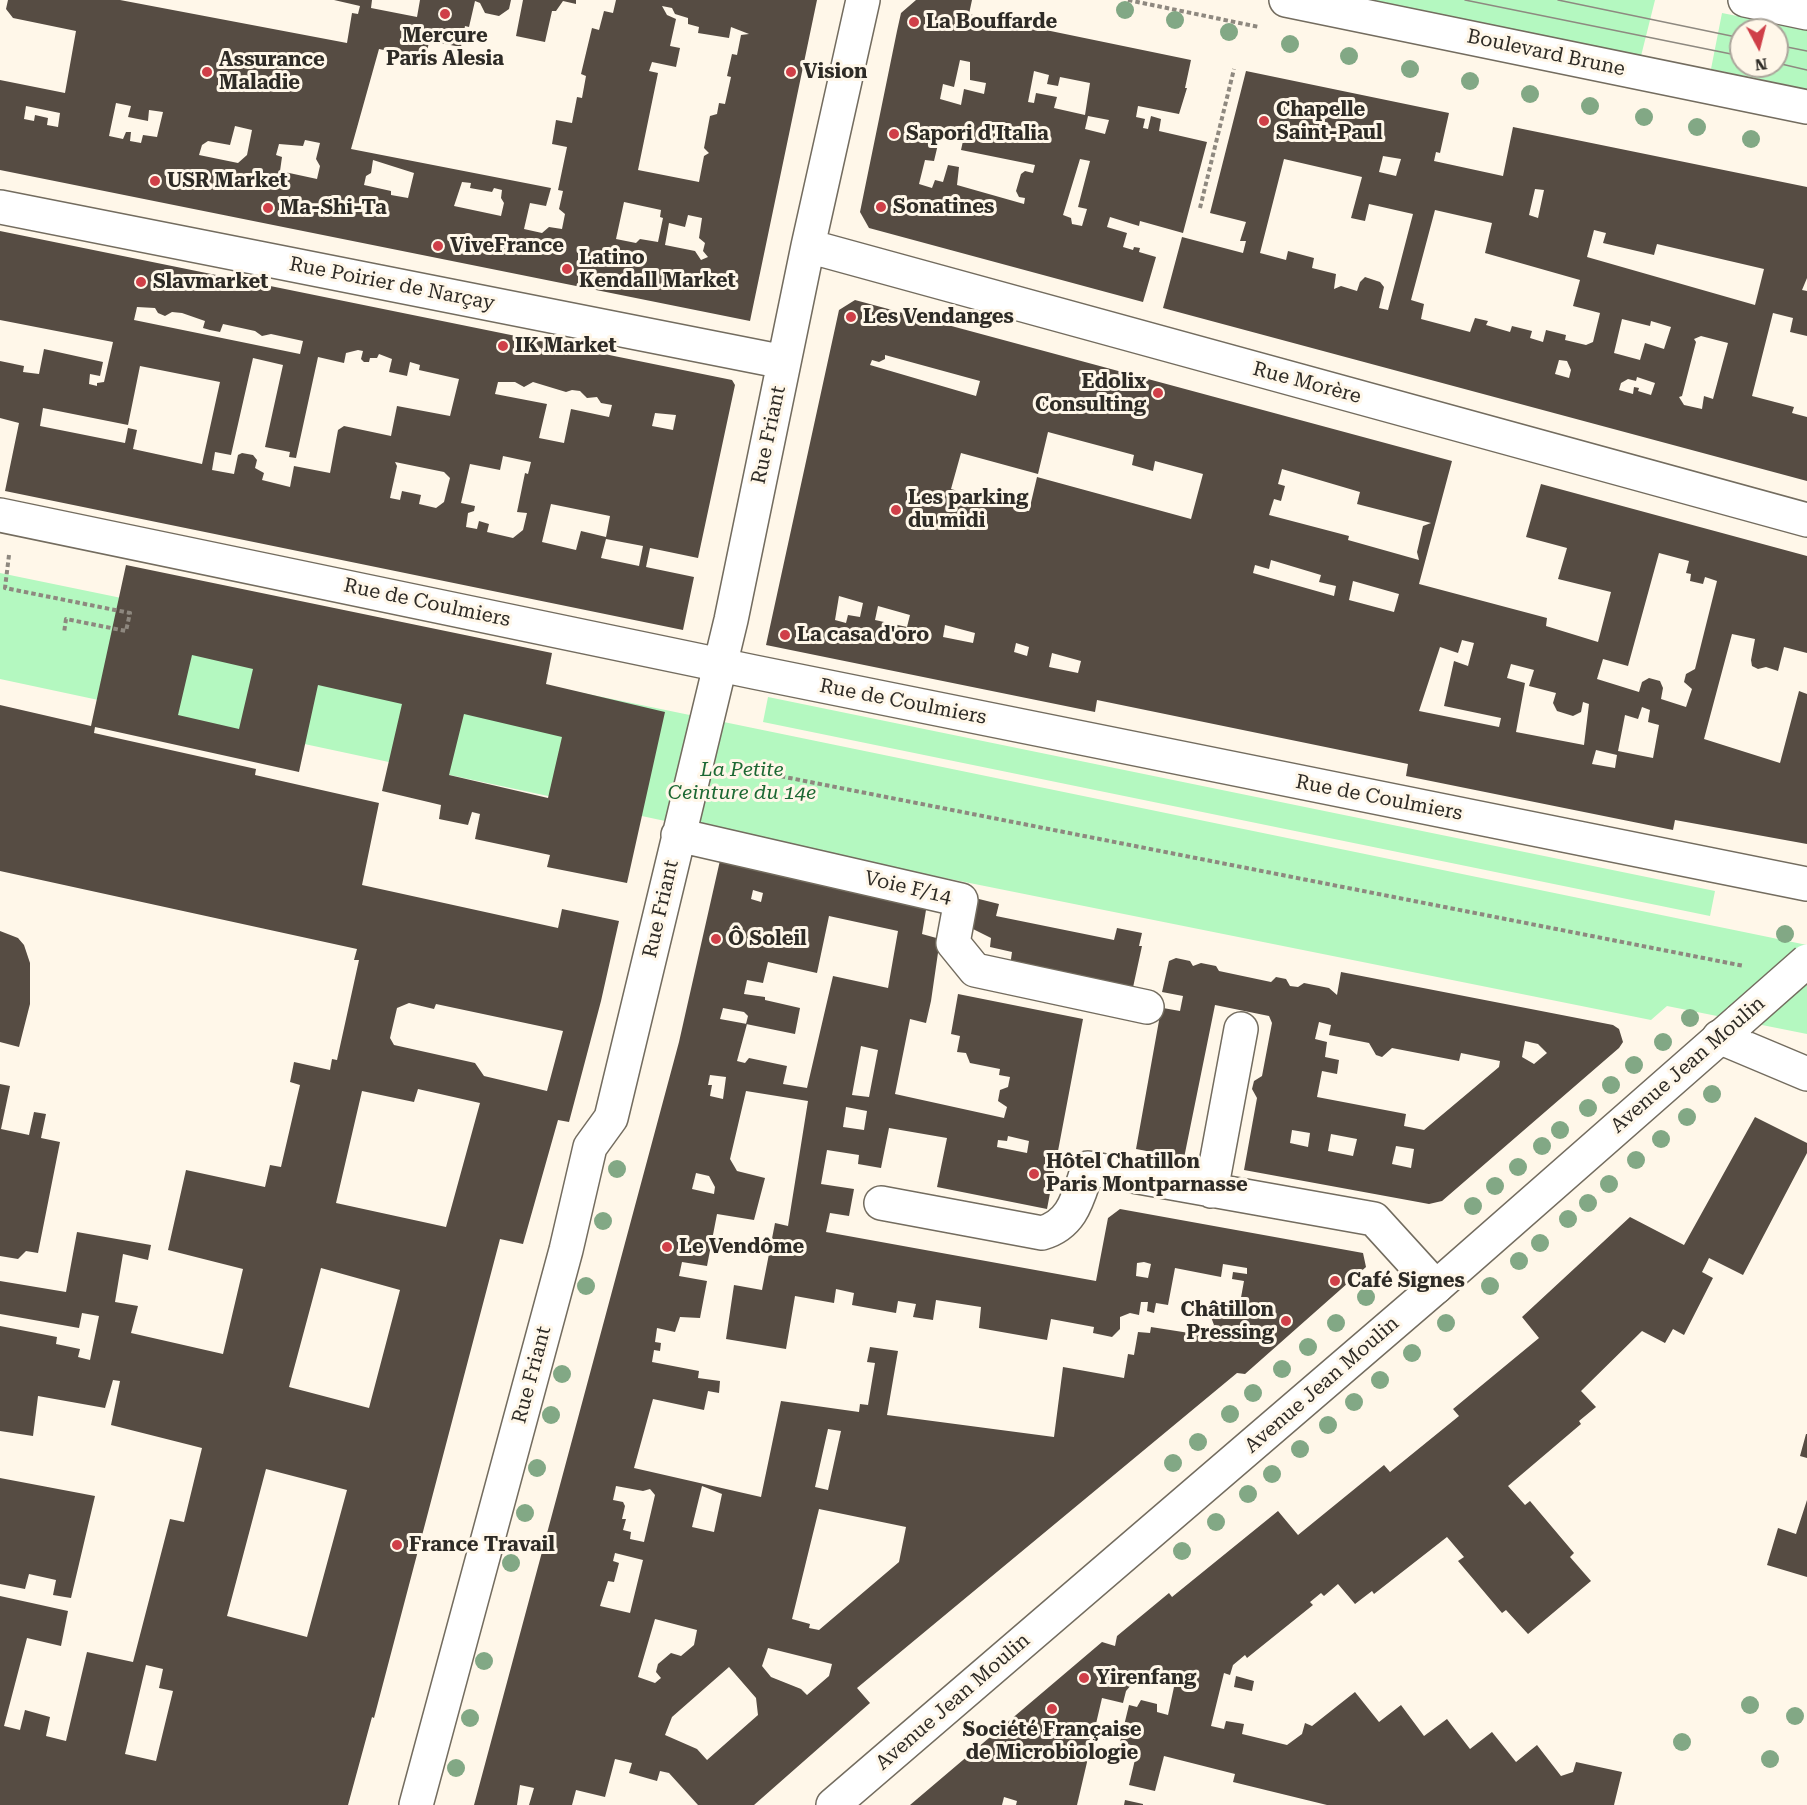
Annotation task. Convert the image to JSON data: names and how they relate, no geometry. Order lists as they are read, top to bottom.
{
  "streets": {
    "street": [
      "Boulevard Brune",
      "Rue Poirier de Narçay",
      "Rue Morère",
      "Rue Friant",
      "Rue de Coulmiers",
      "Voie F/14",
      "Avenue Jean Moulin"
    ]
  },
  "crossings": [
    ["Rue Poirier de Narçay", "Rue Friant"],
    ["Rue Morère", "Rue Friant"],
    ["Rue Friant", "Rue de Coulmiers"],
    ["Rue Friant", "Voie F/14"]
  ],
  "parks": ["La Petite Ceinture du 14e"],
  "places": [
    "Mercure Paris Alesia",
    "La Bouffarde",
    "Assurance Maladie",
    "Vision",
    "Chapelle Saint-Paul",
    "Sapori d'Italia",
    "USR Market",
    "Sonatines",
    "Ma-Shi-Ta",
    "ViveFrance",
    "Latino Kendall Market",
    "Slavmarket",
    "Les Vendanges",
    "IK Market",
    "Edolix Consulting",
    "Les parking du midi",
    "La casa d'oro",
    "Ô Soleil",
    "Hôtel Chatillon Paris Montparnasse",
    "Le Vendôme",
    "Café Signes",
    "Châtillon Pressing",
    "France Travail",
    "Yirenfang",
    "Société Française de Microbiologie"
  ],
  "north": "bottom"
}
